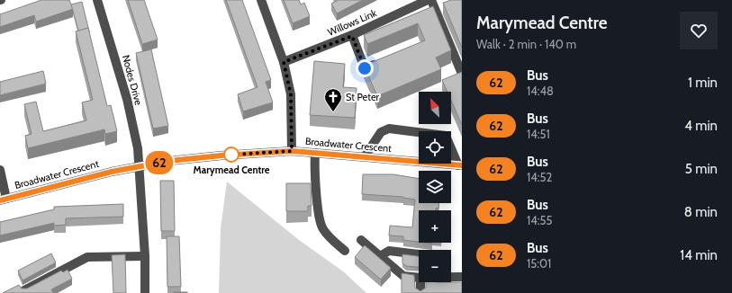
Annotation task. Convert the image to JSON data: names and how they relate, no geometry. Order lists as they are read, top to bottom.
{
  "streets": {
    "street": ["Willows Link", "Nodes Drive", "Broadwater Crescent"]
  },
  "crossings": [
    ["Nodes Drive", "Broadwater Crescent"]
  ],
  "places": {
    "church": ["St Peter"],
    "other": ["Marymead Centre"]
  },
  "lines": ["bus line 62"],
  "north": "top left",
  "page": {
    "on_map": "62",
    "heading": ["Marymead Centre", "Walk · 2 min · 140 m"],
    "list": [
      {
        "mark": "62",
        "name": "Bus",
        "note": "14:48",
        "value": "1 min"
      },
      {
        "mark": "62",
        "name": "Bus",
        "note": "14:51",
        "value": "4 min"
      },
      {
        "mark": "62",
        "name": "Bus",
        "note": "14:52",
        "value": "5 min"
      },
      {
        "mark": "62",
        "name": "Bus",
        "note": "14:55",
        "value": "8 min"
      },
      {
        "mark": "62",
        "name": "Bus",
        "note": "15:01",
        "value": "14 min"
      }
    ],
    "map_buttons": ["+", "−"]
  }
}
